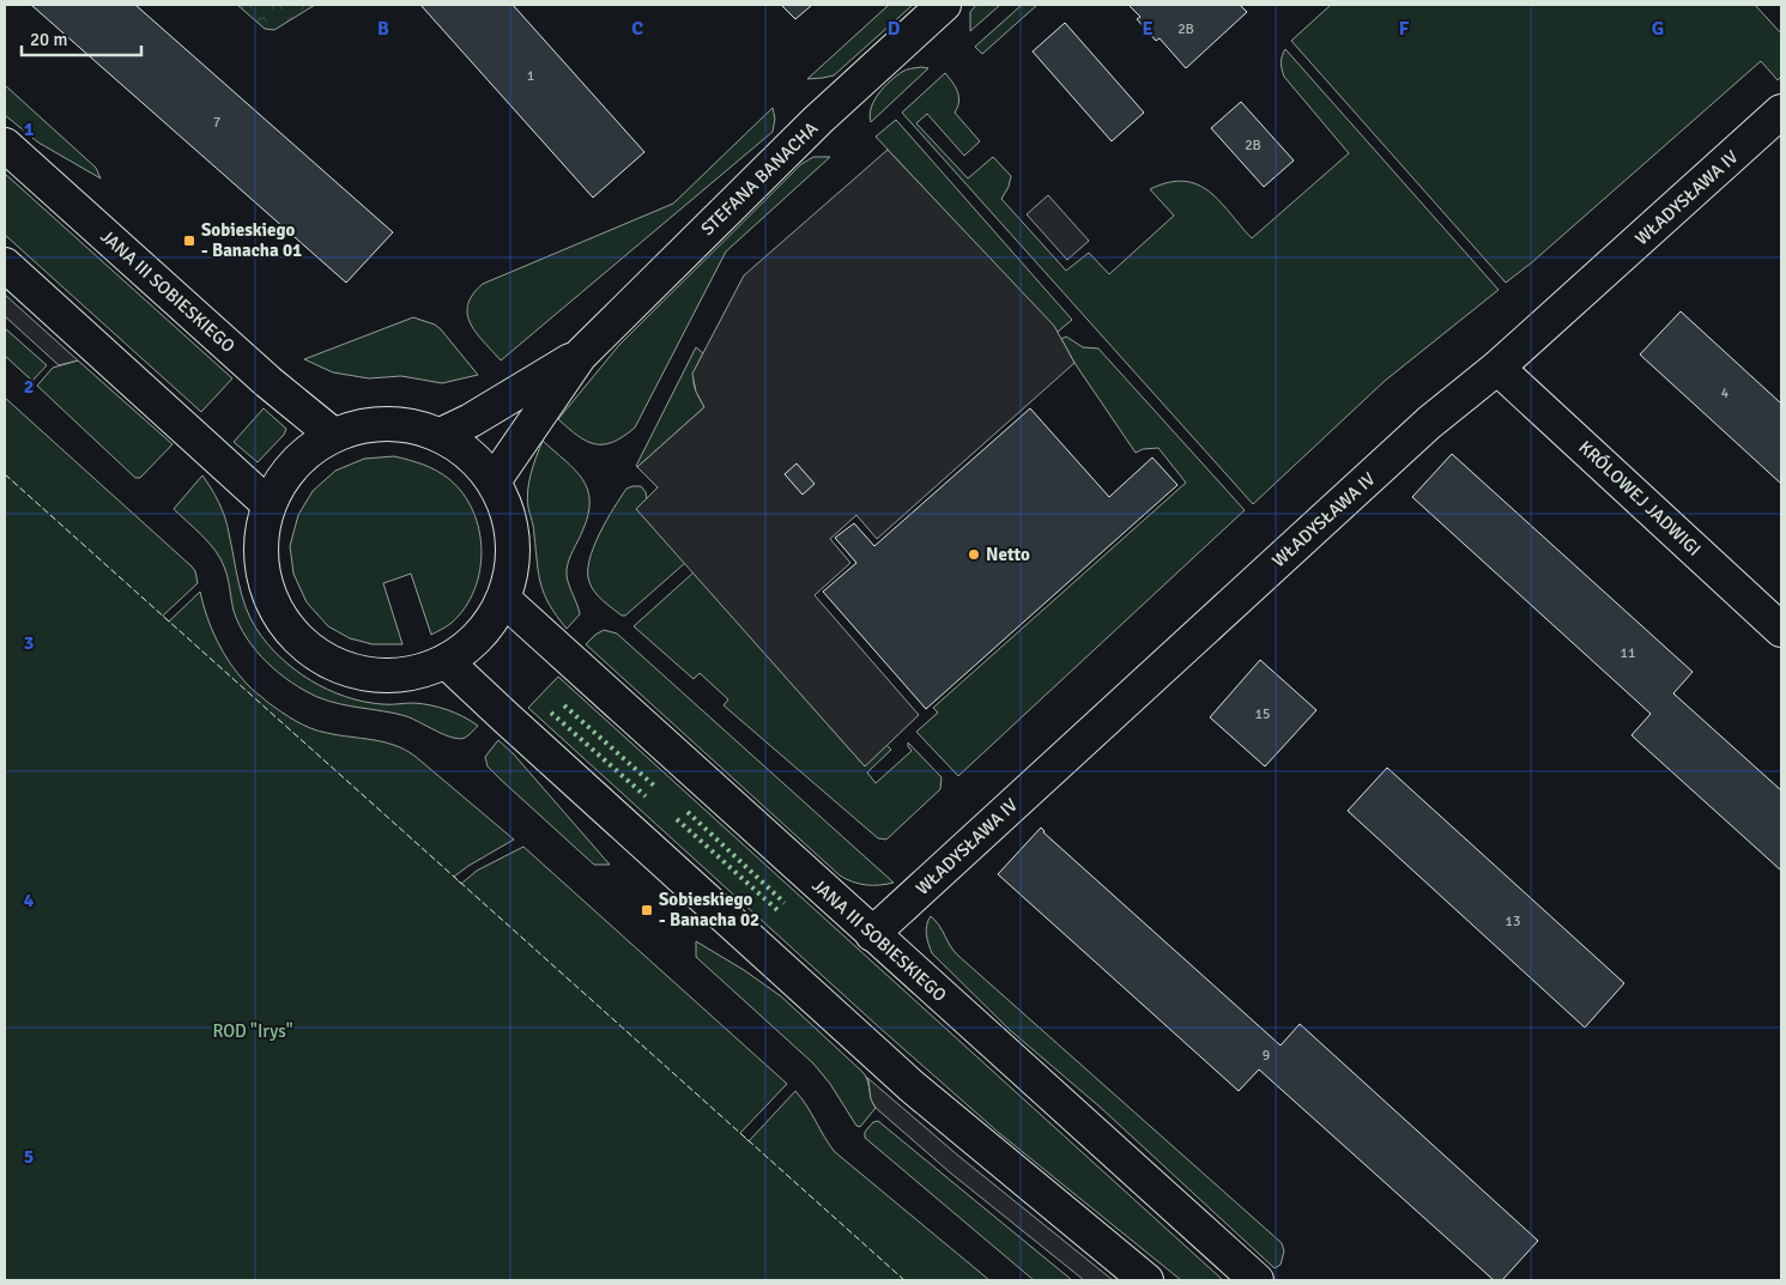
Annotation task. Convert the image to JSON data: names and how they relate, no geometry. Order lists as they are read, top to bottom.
{
  "streets": {
    "street": [
      "STEFANA BANACHA",
      "WŁADYSŁAWA IV",
      "JANA III SOBIESKIEGO",
      "KRÓLOWEJ JADWIGI"
    ]
  },
  "crossings": [
    ["WŁADYSŁAWA IV", "JANA III SOBIESKIEGO"],
    ["WŁADYSŁAWA IV", "KRÓLOWEJ JADWIGI"]
  ],
  "parks": ["ROD \"Irys\""],
  "places": {
    "transit": ["Sobieskiego - Banacha 01", "Sobieskiego - Banacha 02"],
    "other": ["Netto"]
  },
  "house_numbers": [
    "2B",
    "1",
    "7",
    "2B",
    "4",
    "11",
    "15",
    "13",
    "9"
  ],
  "scale_bar": "20 m",
  "grid": {
    "columns": [
      "B",
      "C",
      "D",
      "E",
      "F",
      "G"
    ],
    "rows": [
      "1",
      "2",
      "3",
      "4",
      "5"
    ]
  }
}
